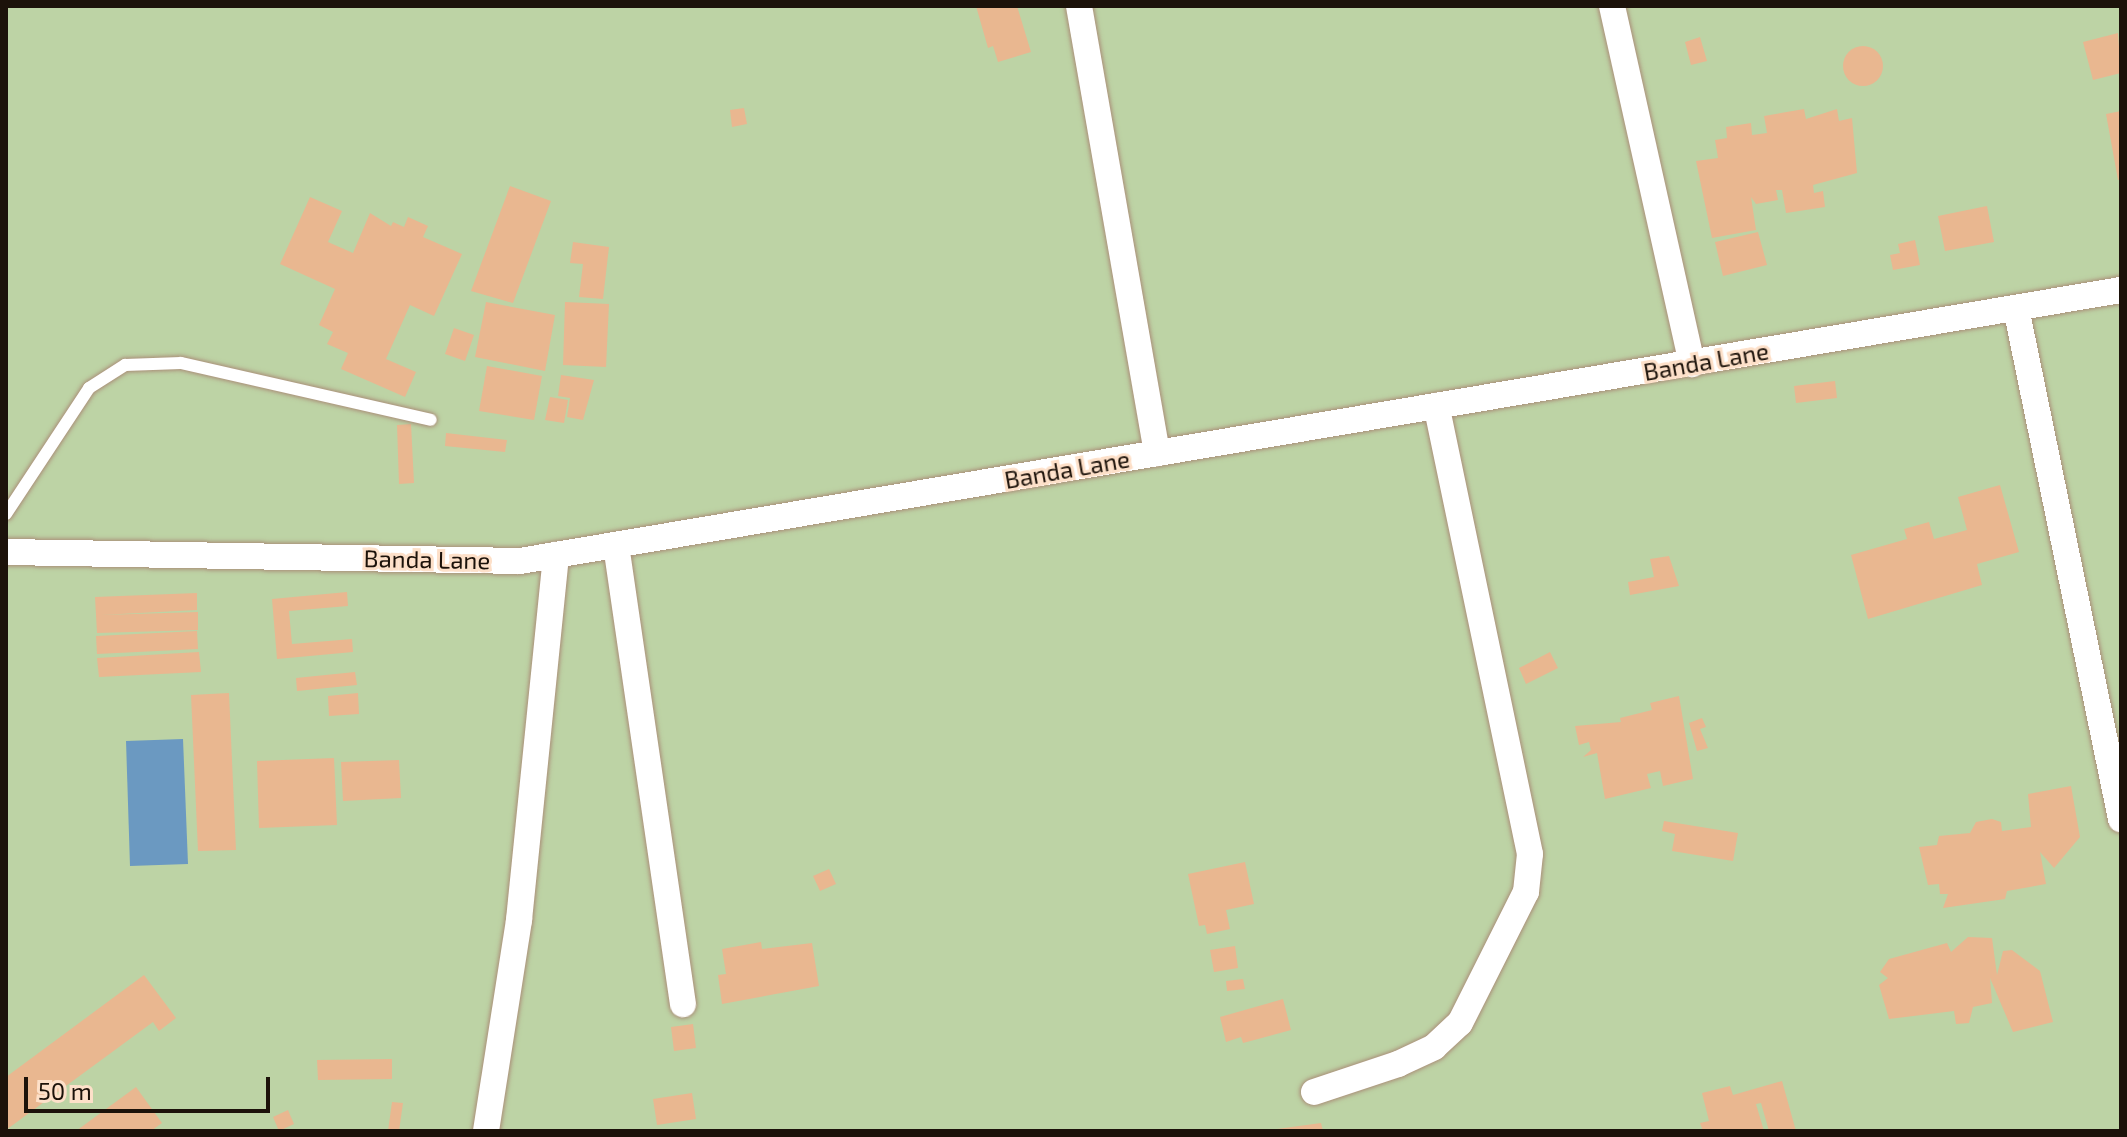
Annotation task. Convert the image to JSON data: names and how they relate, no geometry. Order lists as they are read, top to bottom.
{
  "streets": {
    "street": ["Banda Lane"]
  },
  "scale_bar": "50 m"
}
